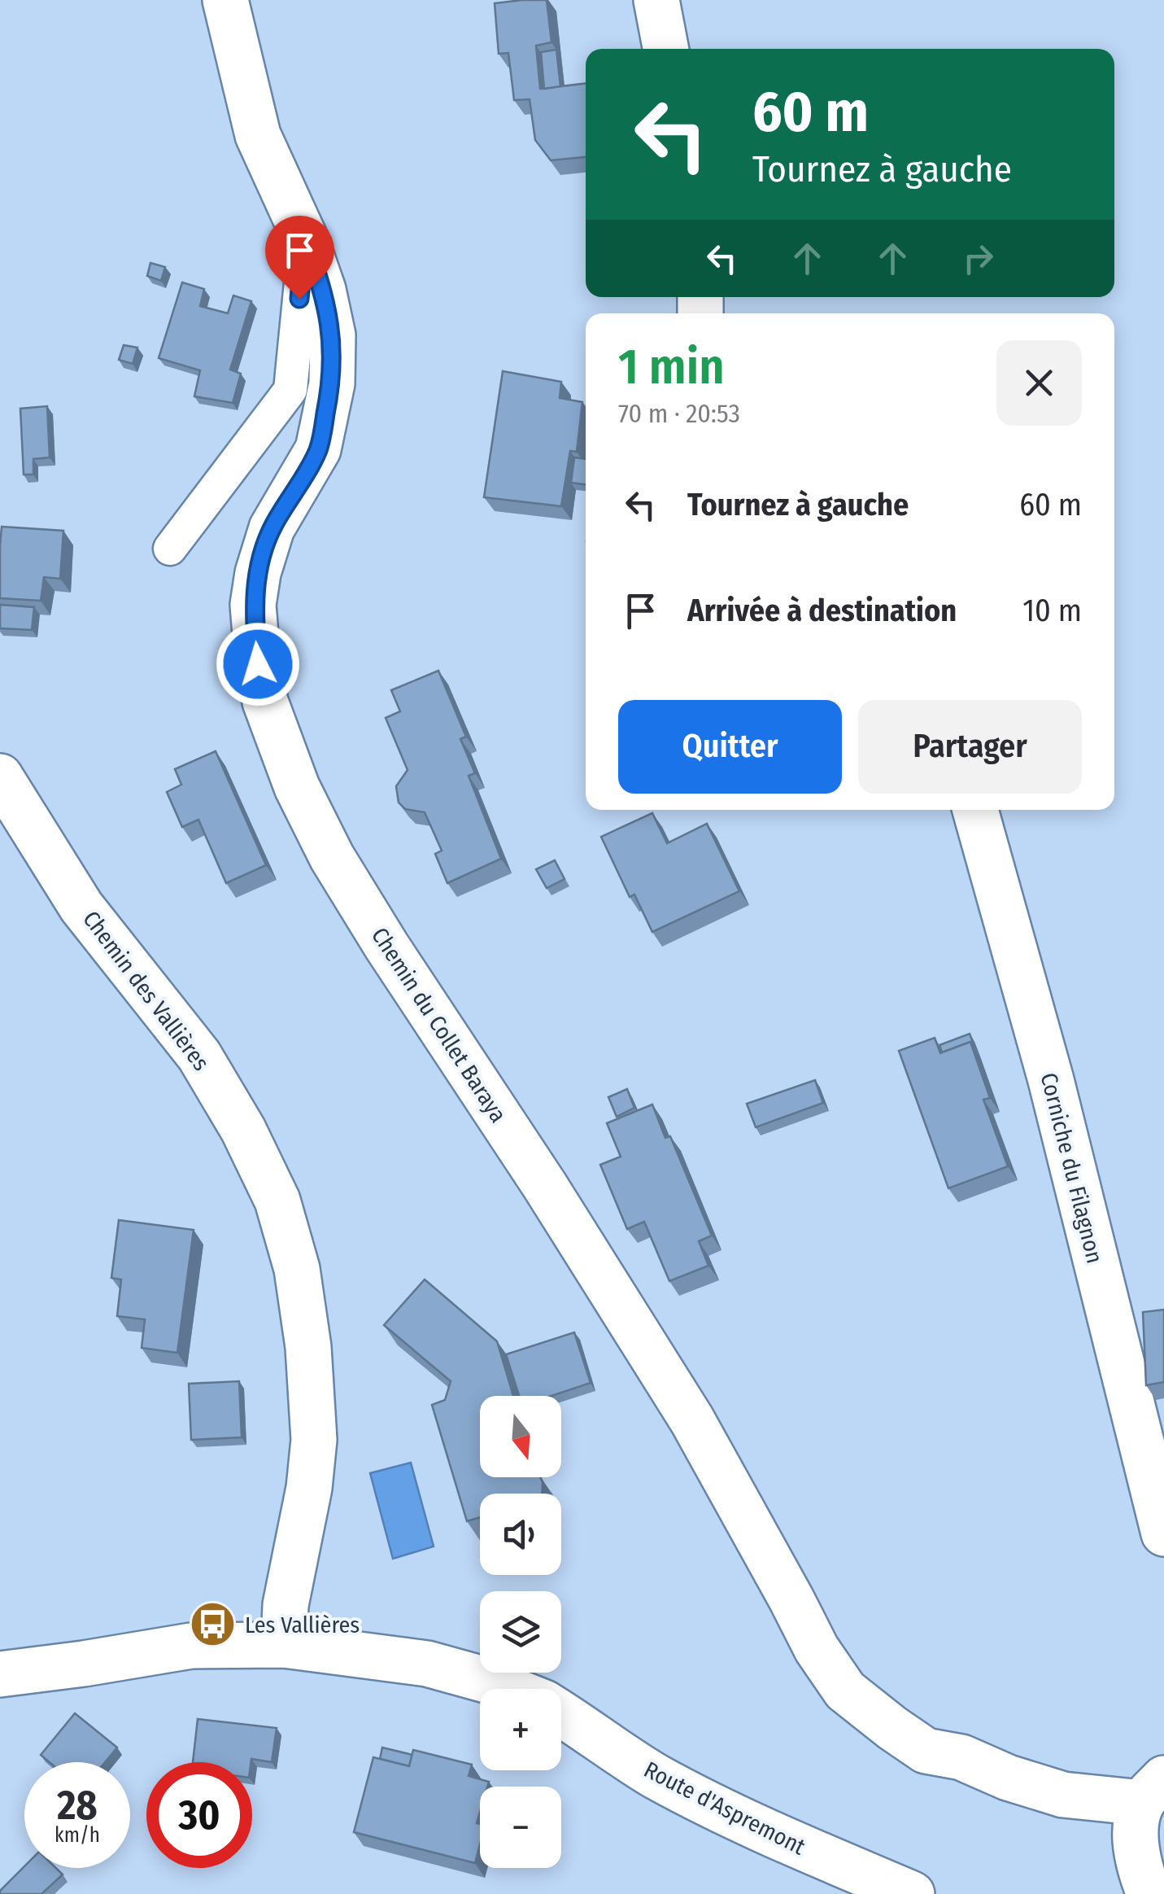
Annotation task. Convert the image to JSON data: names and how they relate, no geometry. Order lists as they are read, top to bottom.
{
  "streets": {
    "street": [
      "Chemin des Vallières",
      "Chemin du Collet Baraya",
      "Corniche du Filagnon",
      "Route d'Aspremont"
    ]
  },
  "crossings": [
    ["Chemin des Vallières", "Route d'Aspremont"]
  ],
  "places": {
    "bus stop": ["Les Vallières"]
  },
  "north": "bottom",
  "page": {
    "turn": ["60 m", "Tournez à gauche"],
    "heading": ["1 min", "70 m · 20:53"],
    "list": [
      {
        "name": "Tournez à gauche",
        "value": "60 m"
      },
      {
        "name": "Arrivée à destination",
        "value": "10 m"
      }
    ],
    "buttons": ["Quitter", "Partager"],
    "map_buttons": ["+", "−"],
    "speed": "28 km/h",
    "limit": "30"
  }
}
